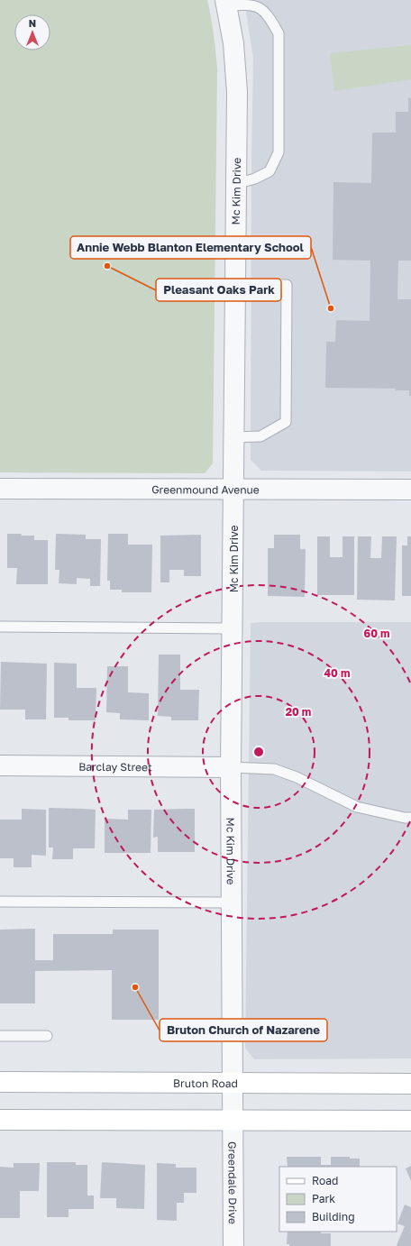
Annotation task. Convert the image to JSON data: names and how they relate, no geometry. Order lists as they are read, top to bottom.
{
  "streets": {
    "main road": ["Bruton Road"],
    "street": [
      "Mc Kim Drive",
      "Greenmound Avenue",
      "Barclay Street",
      "Greendale Drive"
    ]
  },
  "crossings": [
    ["Mc Kim Drive", "Greenmound Avenue"],
    ["Mc Kim Drive", "Barclay Street"],
    ["Mc Kim Drive", "Bruton Road"],
    ["Mc Kim Drive", "Greendale Drive"]
  ],
  "places": ["Pleasant Oaks Park", "Annie Webb Blanton Elementary School", "Bruton Church of Nazarene"],
  "legend": ["Road", "Park", "Building"],
  "north": "top",
  "rings": ["60 m", "40 m", "20 m"]
}
